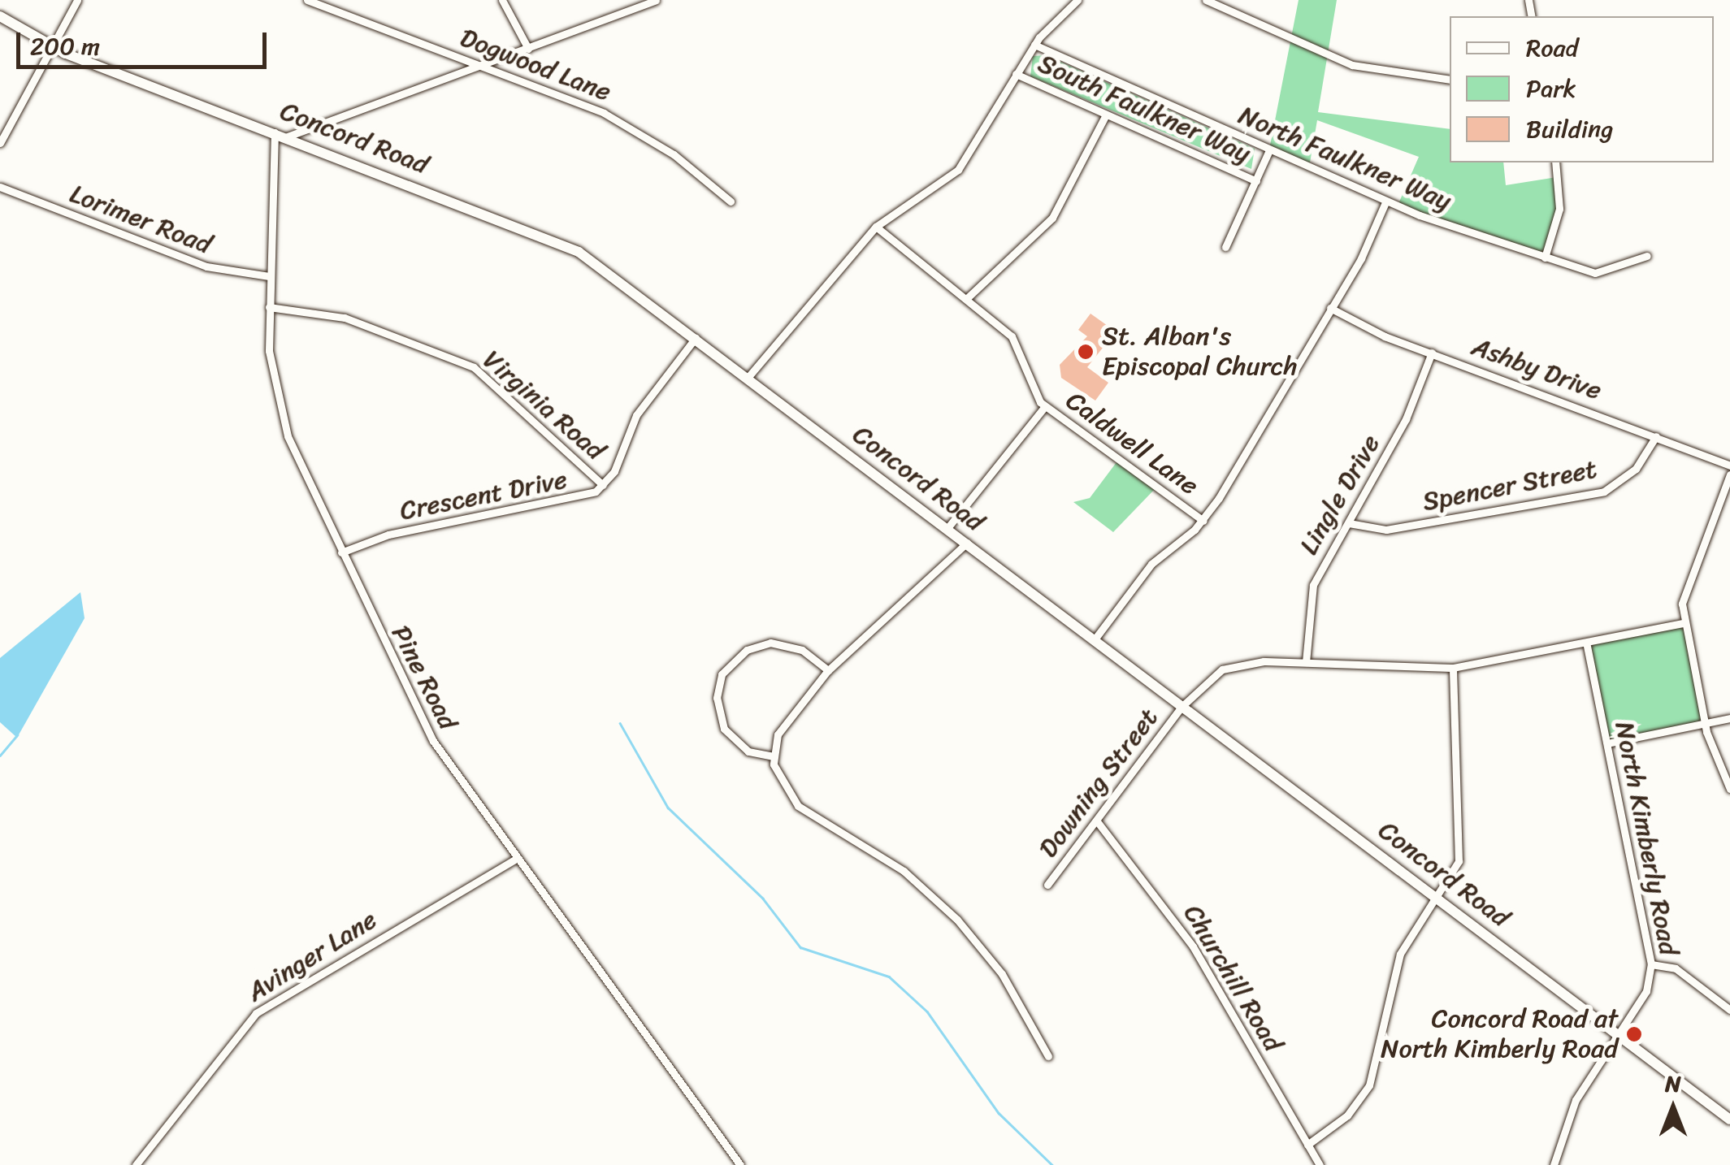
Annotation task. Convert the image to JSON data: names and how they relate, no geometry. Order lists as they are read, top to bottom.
{
  "streets": {
    "main road": ["Concord Road"],
    "street": [
      "Dogwood Lane",
      "South Faulkner Way",
      "North Faulkner Way",
      "Lorimer Road",
      "Ashby Drive",
      "Virginia Road",
      "Caldwell Lane",
      "Spencer Street",
      "Lingle Drive",
      "Crescent Drive",
      "Pine Road",
      "Downing Street",
      "North Kimberly Road",
      "Avinger Lane",
      "Churchill Road"
    ]
  },
  "crossings": [
    ["Concord Road", "Crescent Drive"],
    ["Concord Road", "Pine Road"],
    ["Concord Road", "Downing Street"],
    ["Concord Road", "North Kimberly Road"],
    ["Lorimer Road", "Pine Road"],
    ["Ashby Drive", "Spencer Street"],
    ["Ashby Drive", "Lingle Drive"],
    ["Virginia Road", "Crescent Drive"],
    ["Virginia Road", "Pine Road"],
    ["Spencer Street", "Lingle Drive"],
    ["Lingle Drive", "Downing Street"],
    ["Crescent Drive", "Pine Road"],
    ["Pine Road", "Avinger Lane"],
    ["Downing Street", "North Kimberly Road"],
    ["Downing Street", "Churchill Road"]
  ],
  "places": ["St. Alban's Episcopal Church", "Concord Road at North Kimberly Road"],
  "legend": ["Road", "Park", "Building"],
  "scale_bar": "200 m",
  "north": "top"
}
